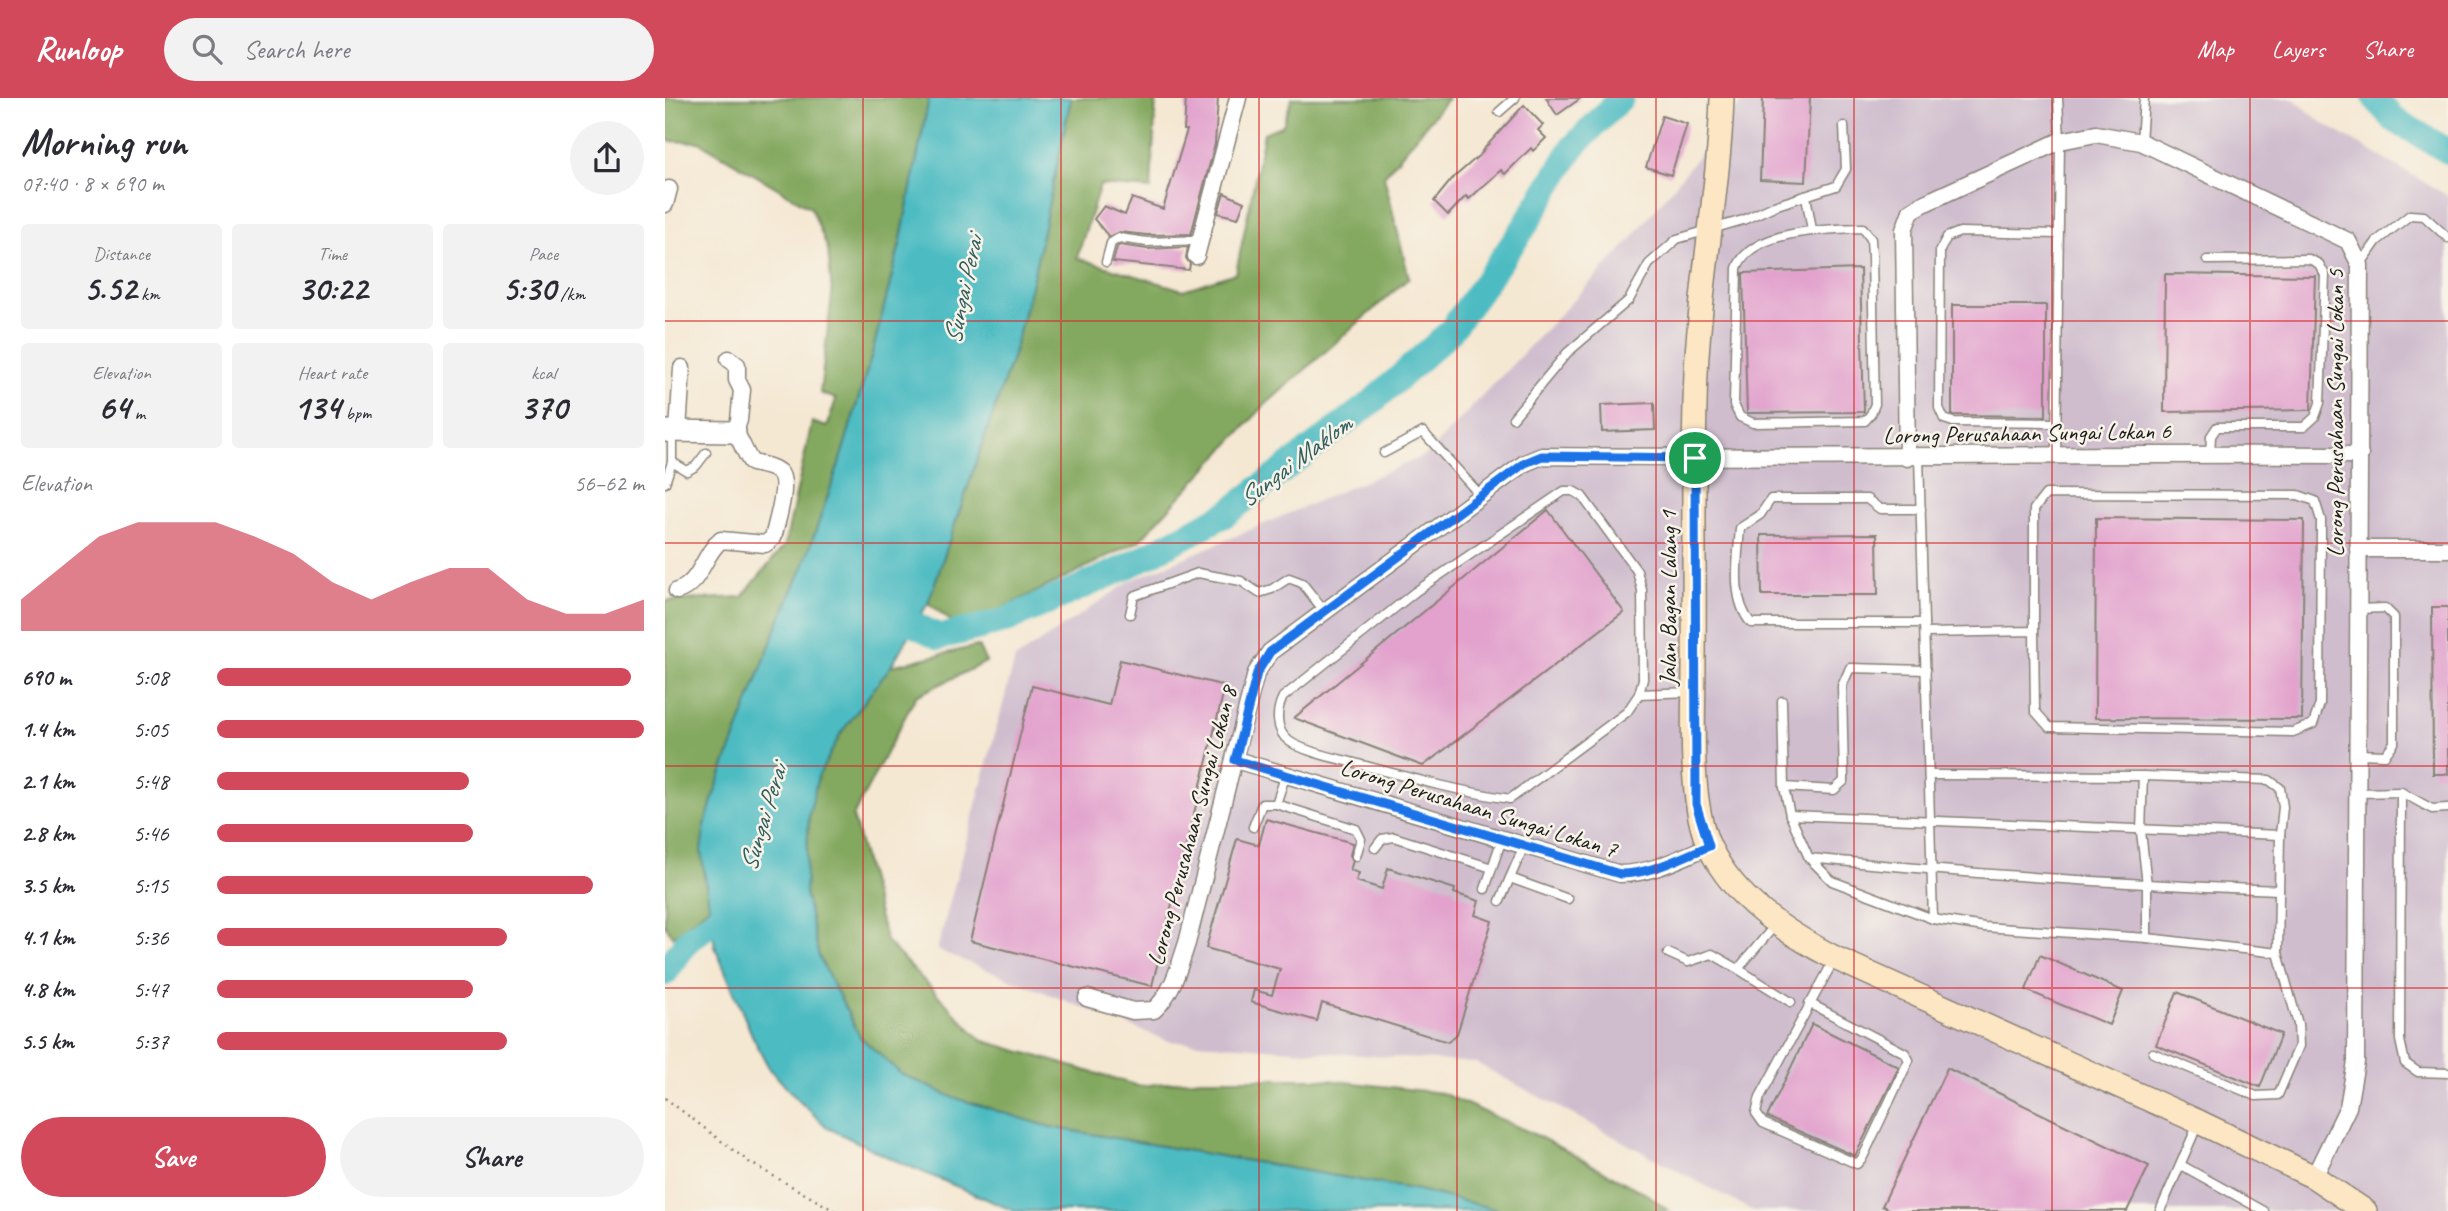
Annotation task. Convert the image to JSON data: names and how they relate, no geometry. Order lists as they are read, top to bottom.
{
  "streets": {
    "main road": ["Jalan Bagan Lalang 1"],
    "street": [
      "Lorong Perusahaan Sungai Lokan 5",
      "Lorong Perusahaan Sungai Lokan 6",
      "Lorong Perusahaan Sungai Lokan 7",
      "Lorong Perusahaan Sungai Lokan 8"
    ]
  },
  "crossings": [
    ["Lorong Perusahaan Sungai Lokan 5", "Lorong Perusahaan Sungai Lokan 6"],
    ["Lorong Perusahaan Sungai Lokan 5", "Jalan Bagan Lalang 1"],
    ["Lorong Perusahaan Sungai Lokan 6", "Jalan Bagan Lalang 1"],
    ["Lorong Perusahaan Sungai Lokan 6", "Lorong Perusahaan Sungai Lokan 8"],
    ["Jalan Bagan Lalang 1", "Lorong Perusahaan Sungai Lokan 7"],
    ["Jalan Bagan Lalang 1", "Lorong Perusahaan Sungai Lokan 8"],
    ["Lorong Perusahaan Sungai Lokan 7", "Lorong Perusahaan Sungai Lokan 8"]
  ],
  "water": ["Sungai Perai", "Sungai Maklom"],
  "page": {
    "header": "Runloop",
    "search": "Search here",
    "nav": ["Map", "Layers", "Share"],
    "heading": ["Morning run", "07:40 · 8 × 690 m"],
    "stats": [
      ["Distance", "5.52 km"],
      ["Time", "30:22"],
      ["Pace", "5:30 /km"],
      ["Elevation", "64 m"],
      ["Heart rate", "134 bpm"],
      ["kcal", "370"]
    ],
    "chart": ["Elevation", "56–62 m"],
    "list": [
      {
        "name": "690 m",
        "note": "5:08"
      },
      {
        "name": "1.4 km",
        "note": "5:05"
      },
      {
        "name": "2.1 km",
        "note": "5:48"
      },
      {
        "name": "2.8 km",
        "note": "5:46"
      },
      {
        "name": "3.5 km",
        "note": "5:15"
      },
      {
        "name": "4.1 km",
        "note": "5:36"
      },
      {
        "name": "4.8 km",
        "note": "5:47"
      },
      {
        "name": "5.5 km",
        "note": "5:37"
      }
    ],
    "buttons": ["Save", "Share"]
  }
}
